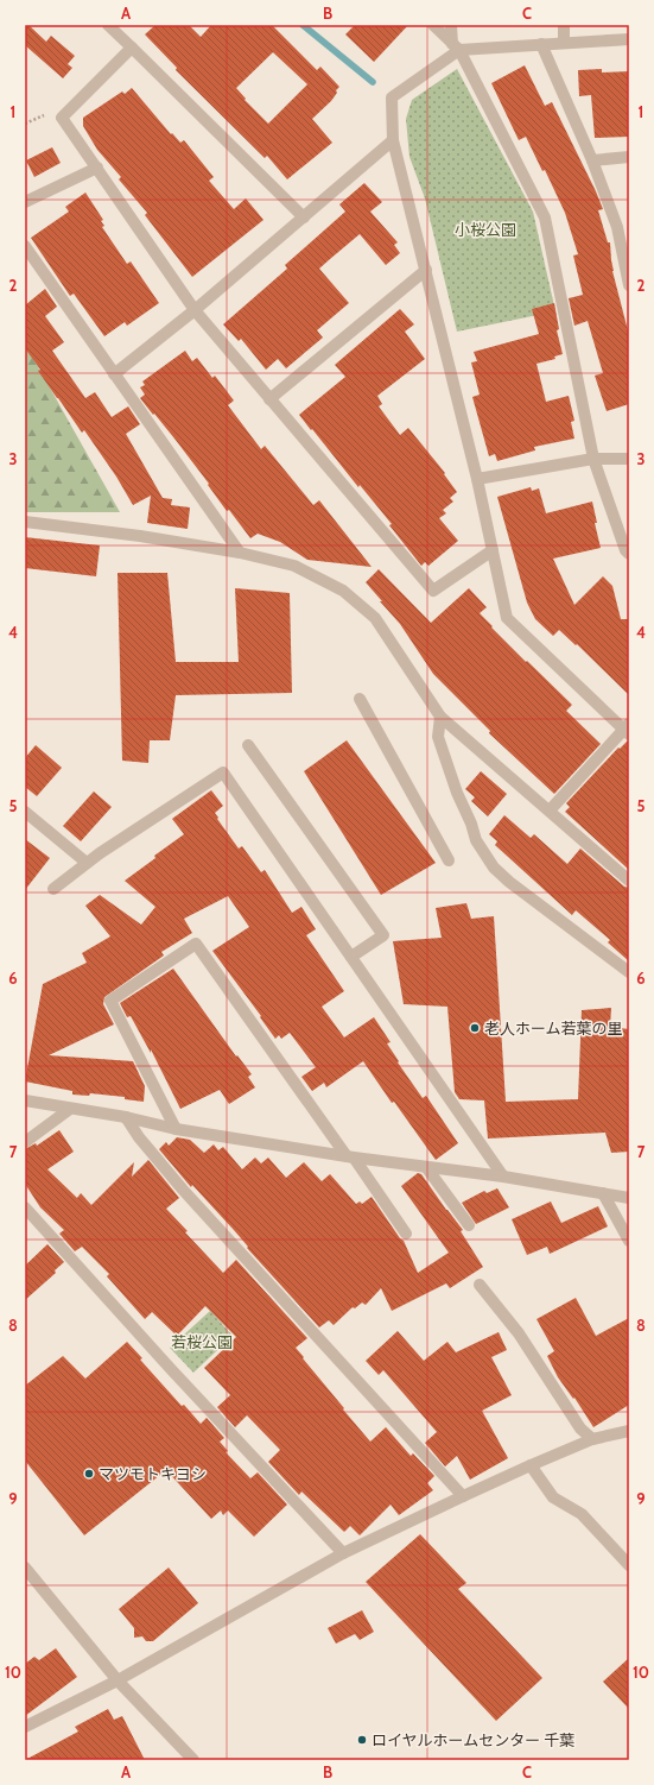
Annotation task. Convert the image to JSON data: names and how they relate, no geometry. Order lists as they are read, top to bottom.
{
  "parks": ["小桜公園", "若桜公園"],
  "places": ["老人ホーム若葉の里", "マツモトキヨシ", "ロイヤルホームセンター 千葉"],
  "grid": {
    "columns": ["A", "B", "C"],
    "rows": [
      "1",
      "2",
      "3",
      "4",
      "5",
      "6",
      "7",
      "8",
      "9",
      "10"
    ]
  }
}
